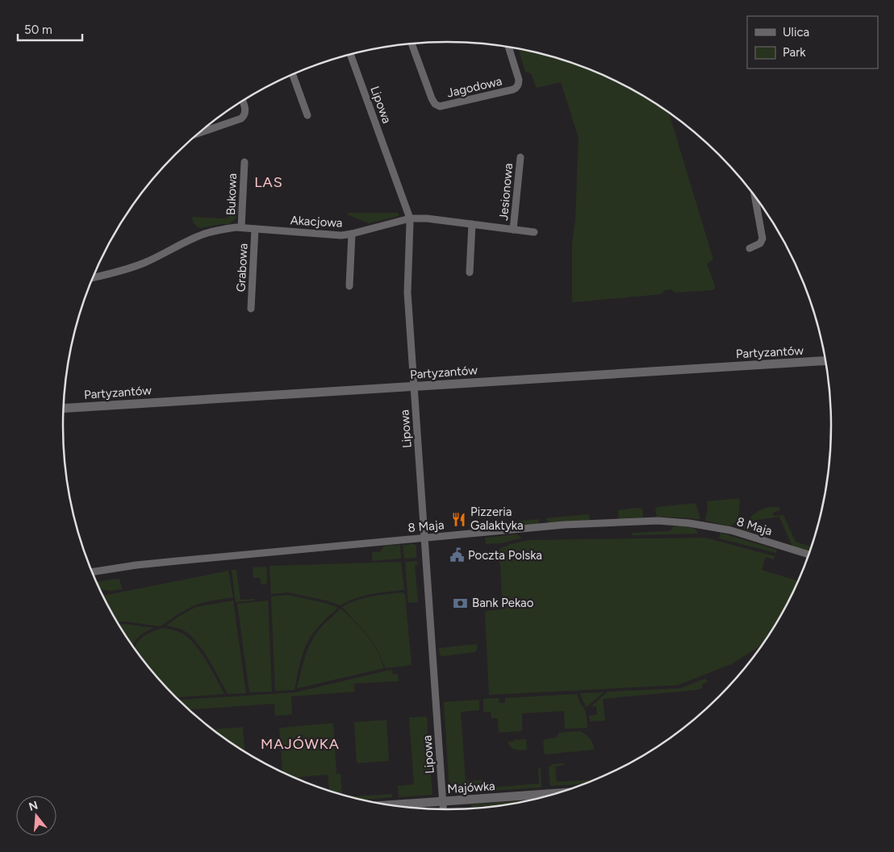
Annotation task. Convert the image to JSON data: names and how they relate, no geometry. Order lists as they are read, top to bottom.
{
  "streets": {
    "street": [
      "Jagodowa",
      "Lipowa",
      "Jesionowa",
      "Bukowa",
      "Akacjowa",
      "Grabowa",
      "Partyzantów",
      "8 Maja",
      "Majówka"
    ]
  },
  "crossings": [
    ["Lipowa", "Akacjowa"],
    ["Lipowa", "Partyzantów"],
    ["Lipowa", "8 Maja"],
    ["Lipowa", "Majówka"],
    ["Jesionowa", "Akacjowa"],
    ["Bukowa", "Akacjowa"],
    ["Akacjowa", "Grabowa"]
  ],
  "districts": ["LAS", "MAJÓWKA"],
  "places": {
    "restaurant": ["Pizzeria Galaktyka"],
    "public building": ["Poczta Polska"],
    "bank": ["Bank Pekao"]
  },
  "legend": ["Ulica", "Park"],
  "scale_bar": "50 m",
  "north": "top"
}
